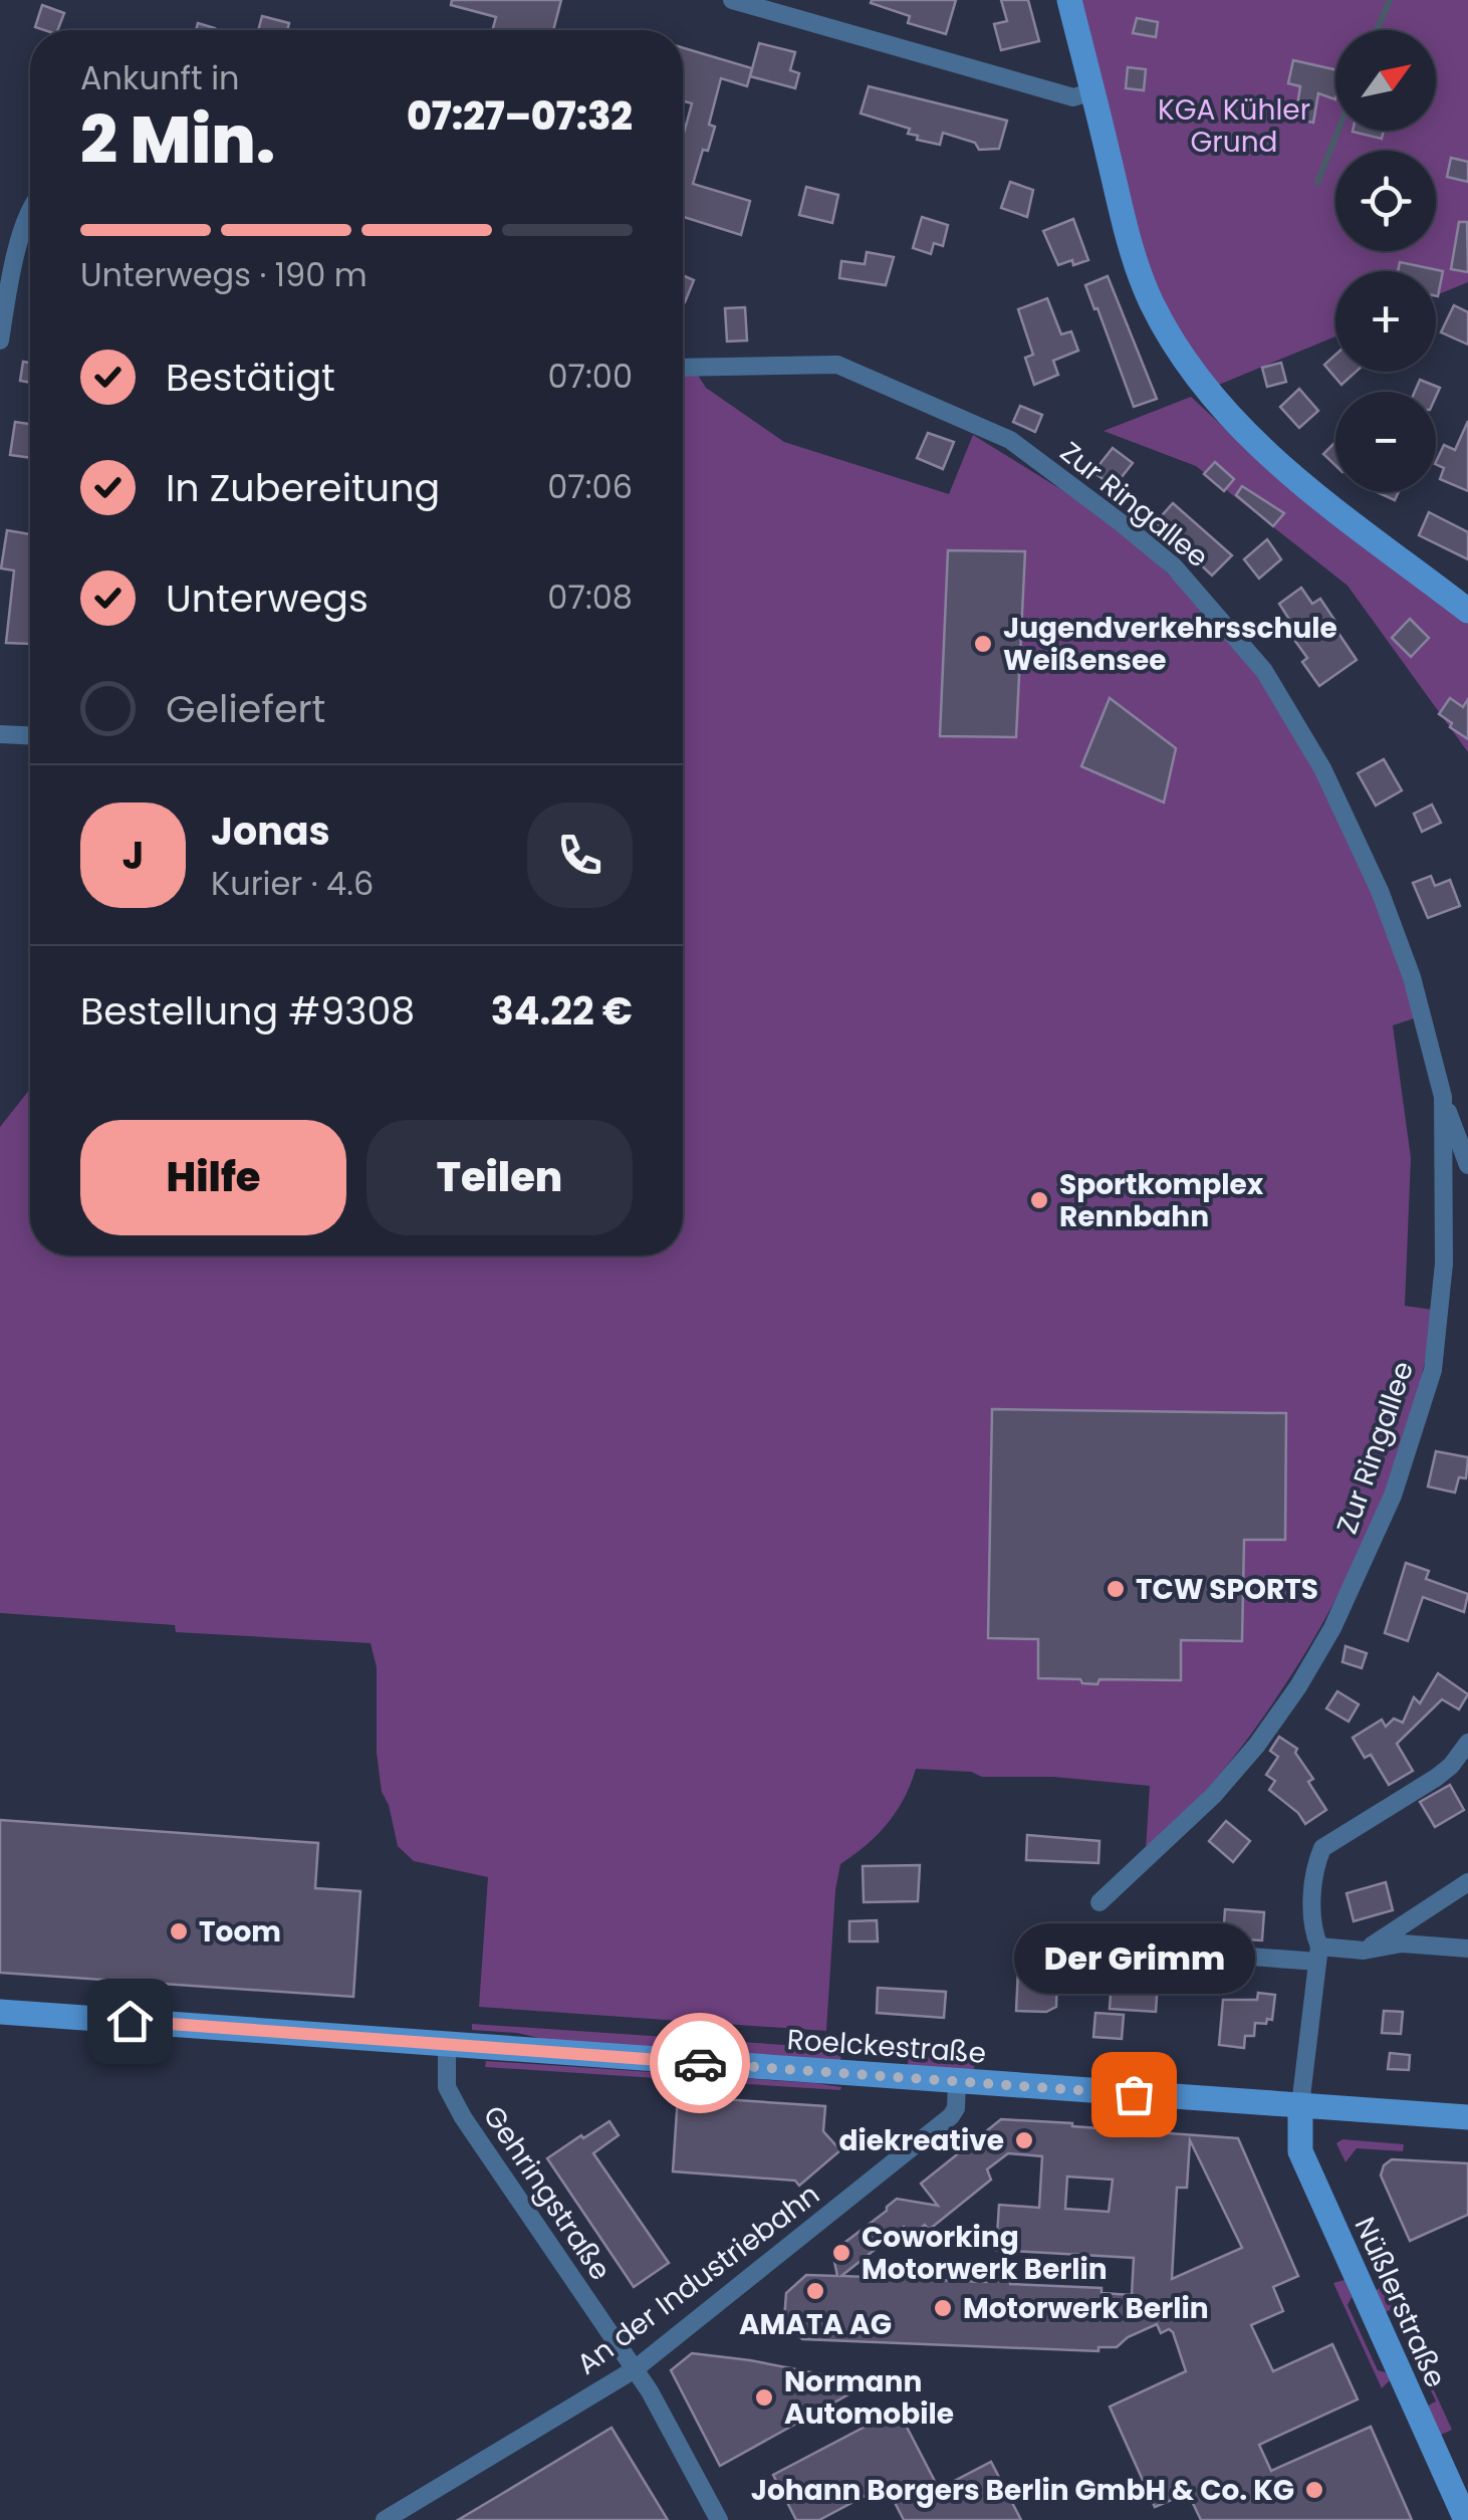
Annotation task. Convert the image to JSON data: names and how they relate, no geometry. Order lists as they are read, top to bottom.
{
  "streets": {
    "main road": ["Roelckestraße", "Nüßlerstraße"],
    "street": ["Zur Ringallee", "Gehringstraße", "An der Industriebahn"]
  },
  "crossings": [
    ["Roelckestraße", "Gehringstraße"],
    ["Roelckestraße", "An der Industriebahn"],
    ["Roelckestraße", "Nüßlerstraße"],
    ["Gehringstraße", "An der Industriebahn"]
  ],
  "parks": ["KGA Kühler Grund"],
  "places": [
    "Jugendverkehrsschule Weißensee",
    "Sportkomplex Rennbahn",
    "TCW SPORTS",
    "Toom",
    "Der Grimm",
    "diekreative",
    "Coworking Motorwerk Berlin",
    "AMATA AG",
    "Motorwerk Berlin",
    "Normann Automobile",
    "Johann Borgers Berlin GmbH & Co. KG"
  ],
  "north": "top right",
  "page": {
    "map_buttons": ["+", "−"],
    "heading": ["2 Min.", "Ankunft in", "07:27–07:32"],
    "panel": [
      "Jonas",
      "Kurier · 4.6",
      "Bestellung #9308",
      "34.22 €"
    ],
    "bar": "Unterwegs · 190 m",
    "list": [
      ["Bestätigt", "07:00"],
      ["In Zubereitung", "07:06"],
      ["Unterwegs", "07:08"],
      "Geliefert"
    ],
    "round": "J",
    "buttons": ["Hilfe", "Teilen"],
    "bubble": "Der Grimm"
  }
}
